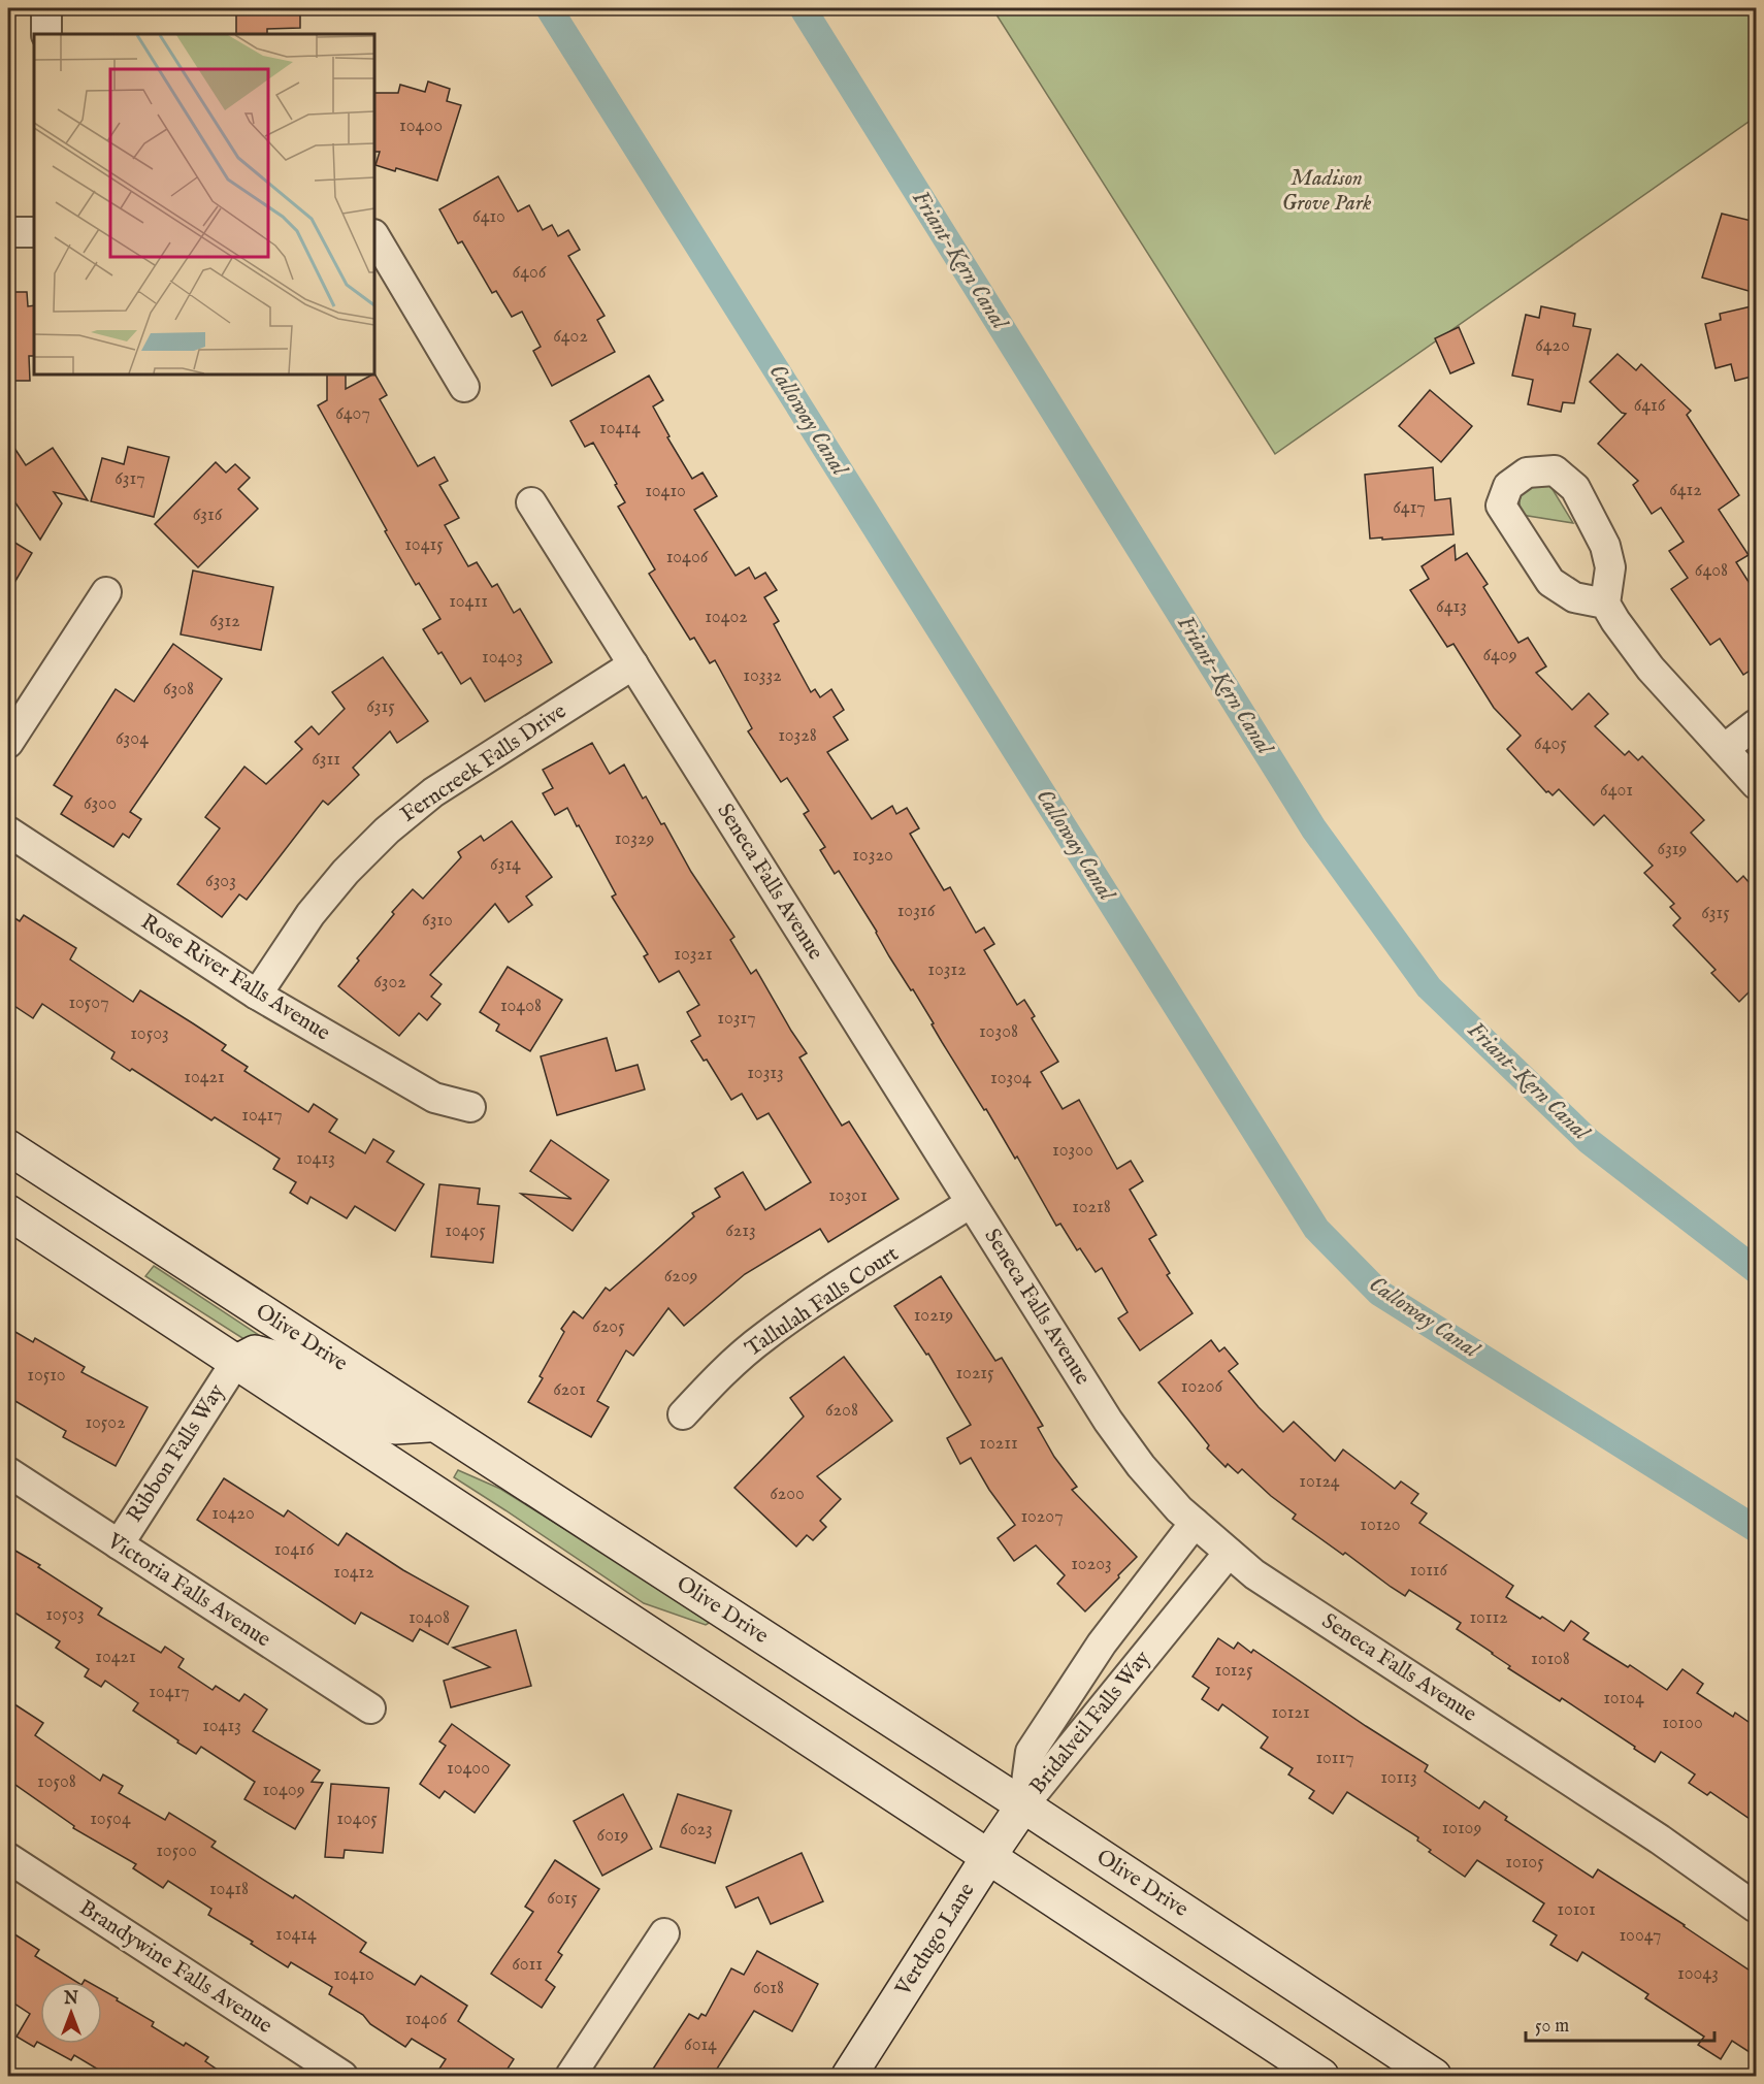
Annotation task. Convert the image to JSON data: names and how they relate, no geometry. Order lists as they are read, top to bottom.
{
  "streets": {
    "main road": ["Olive Drive", "Verdugo Lane"],
    "street": [
      "Ferncreek Falls Drive",
      "Seneca Falls Avenue",
      "Rose River Falls Avenue",
      "Tallulah Falls Court",
      "Ribbon Falls Way",
      "Victoria Falls Avenue",
      "Bridalveil Falls Way",
      "Brandywine Falls Avenue"
    ]
  },
  "crossings": [
    ["Ferncreek Falls Drive", "Seneca Falls Avenue"],
    ["Ferncreek Falls Drive", "Rose River Falls Avenue"],
    ["Seneca Falls Avenue", "Tallulah Falls Court"],
    ["Seneca Falls Avenue", "Bridalveil Falls Way"],
    ["Olive Drive", "Bridalveil Falls Way"],
    ["Olive Drive", "Verdugo Lane"],
    ["Ribbon Falls Way", "Victoria Falls Avenue"],
    ["Bridalveil Falls Way", "Verdugo Lane"]
  ],
  "water": ["Friant-Kern Canal", "Calloway Canal"],
  "parks": ["Madison Grove Park"],
  "house_numbers": [
    "10400",
    "6410",
    "6406",
    "6402",
    "6420",
    "6416",
    "6407",
    "10414",
    "6317",
    "6412",
    "10410",
    "6417",
    "6316",
    "10415",
    "10406",
    "6408",
    "10411",
    "6413",
    "10402",
    "6312",
    "6409",
    "10403",
    "10332",
    "6308",
    "6315",
    "10328",
    "6304",
    "6405",
    "6311",
    "6401",
    "6300",
    "10329",
    "6319",
    "10320",
    "6314",
    "6303",
    "10316",
    "6315",
    "6310",
    "10321",
    "10312",
    "6302",
    "10507",
    "10408",
    "10317",
    "10308",
    "10503",
    "10313",
    "10421",
    "10304",
    "10417",
    "10300",
    "10413",
    "10301",
    "10218",
    "10405",
    "6213",
    "6209",
    "10219",
    "6205",
    "10215",
    "10510",
    "10206",
    "6201",
    "6208",
    "10502",
    "10211",
    "10124",
    "6200",
    "10420",
    "10207",
    "10120",
    "10416",
    "10203",
    "10116",
    "10412",
    "10503",
    "10408",
    "10112",
    "10421",
    "10108",
    "10125",
    "10417",
    "10104",
    "10121",
    "10100",
    "10413",
    "10117",
    "10400",
    "10113",
    "10508",
    "10409",
    "10504",
    "10405",
    "10109",
    "6023",
    "6019",
    "10500",
    "10105",
    "10418",
    "6015",
    "10101",
    "10414",
    "10047",
    "6011",
    "10043",
    "10410",
    "6018",
    "10406",
    "6014"
  ],
  "scale_bar": "50 m",
  "north": "top"
}
